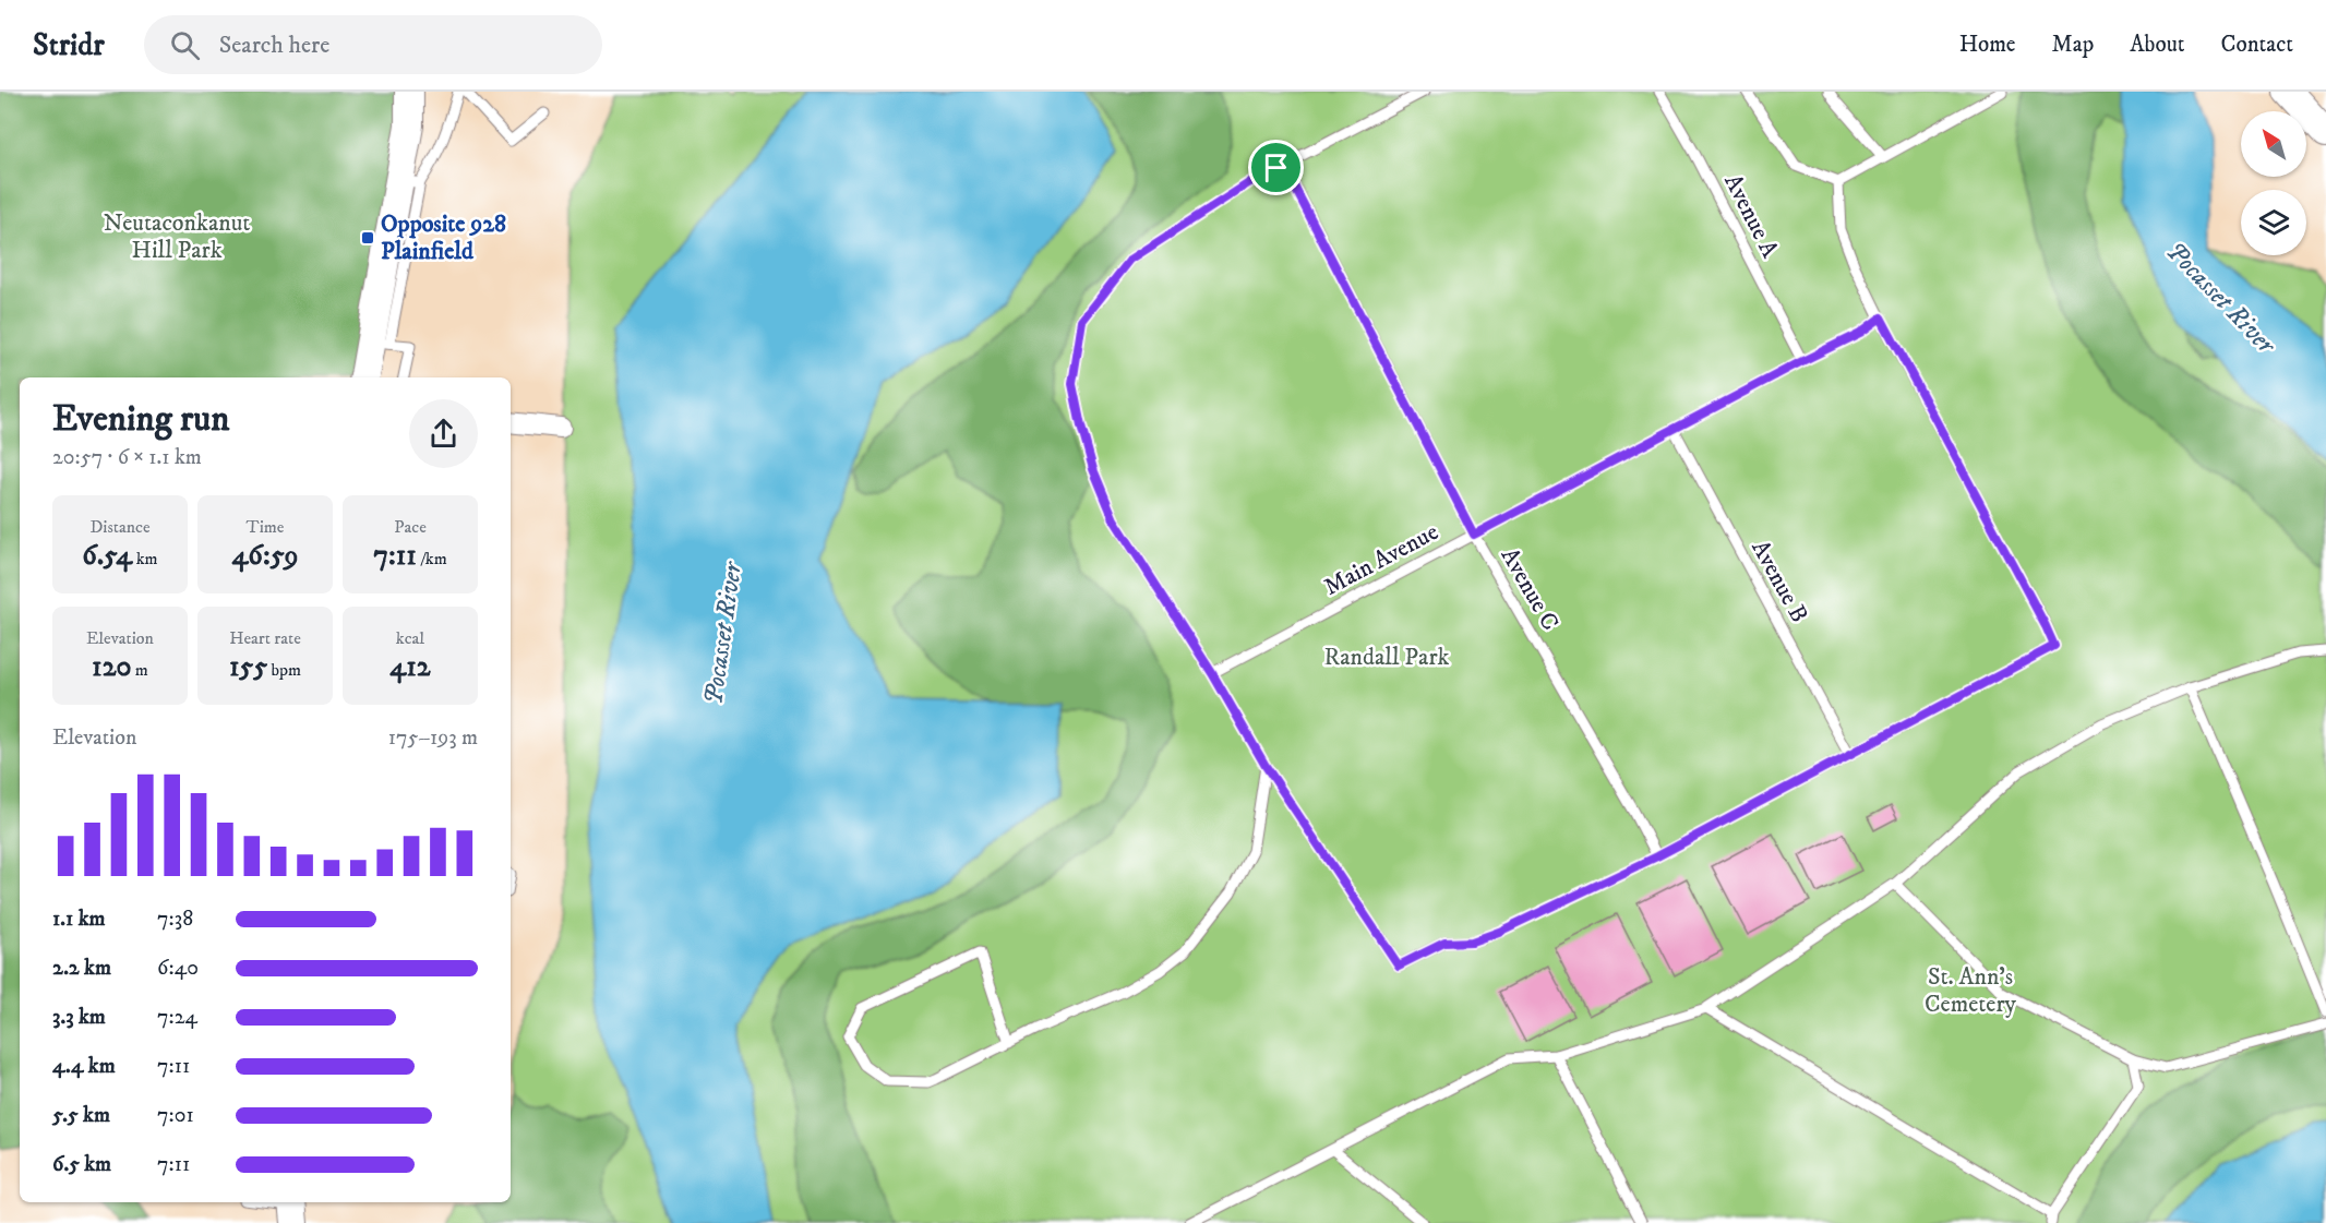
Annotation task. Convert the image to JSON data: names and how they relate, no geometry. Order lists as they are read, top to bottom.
{
  "streets": {
    "lane": [
      "Avenue A",
      "Main Avenue",
      "Avenue B",
      "Avenue C"
    ]
  },
  "crossings": [
    ["Avenue A", "Main Avenue"],
    ["Main Avenue", "Avenue B"],
    ["Main Avenue", "Avenue C"]
  ],
  "water": ["Pocasset River"],
  "parks": ["Neutaconkanut Hill Park", "Randall Park", "St. Ann's Cemetery"],
  "places": {
    "transit": ["Opposite 928 Plainfield"]
  },
  "north": "top left",
  "page": {
    "header": "Stridr",
    "search": "Search here",
    "nav": [
      "Home",
      "Map",
      "About",
      "Contact"
    ],
    "heading": ["Evening run", "20:57 · 6 × 1.1 km"],
    "stats": [
      ["Distance", "6.54 km"],
      ["Time", "46:59"],
      ["Pace", "7:11 /km"],
      ["Elevation", "120 m"],
      ["Heart rate", "155 bpm"],
      ["kcal", "412"]
    ],
    "chart": ["Elevation", "175–193 m"],
    "list": [
      {
        "name": "1.1 km",
        "note": "7:38"
      },
      {
        "name": "2.2 km",
        "note": "6:40"
      },
      {
        "name": "3.3 km",
        "note": "7:24"
      },
      {
        "name": "4.4 km",
        "note": "7:11"
      },
      {
        "name": "5.5 km",
        "note": "7:01"
      },
      {
        "name": "6.5 km",
        "note": "7:11"
      }
    ]
  }
}
